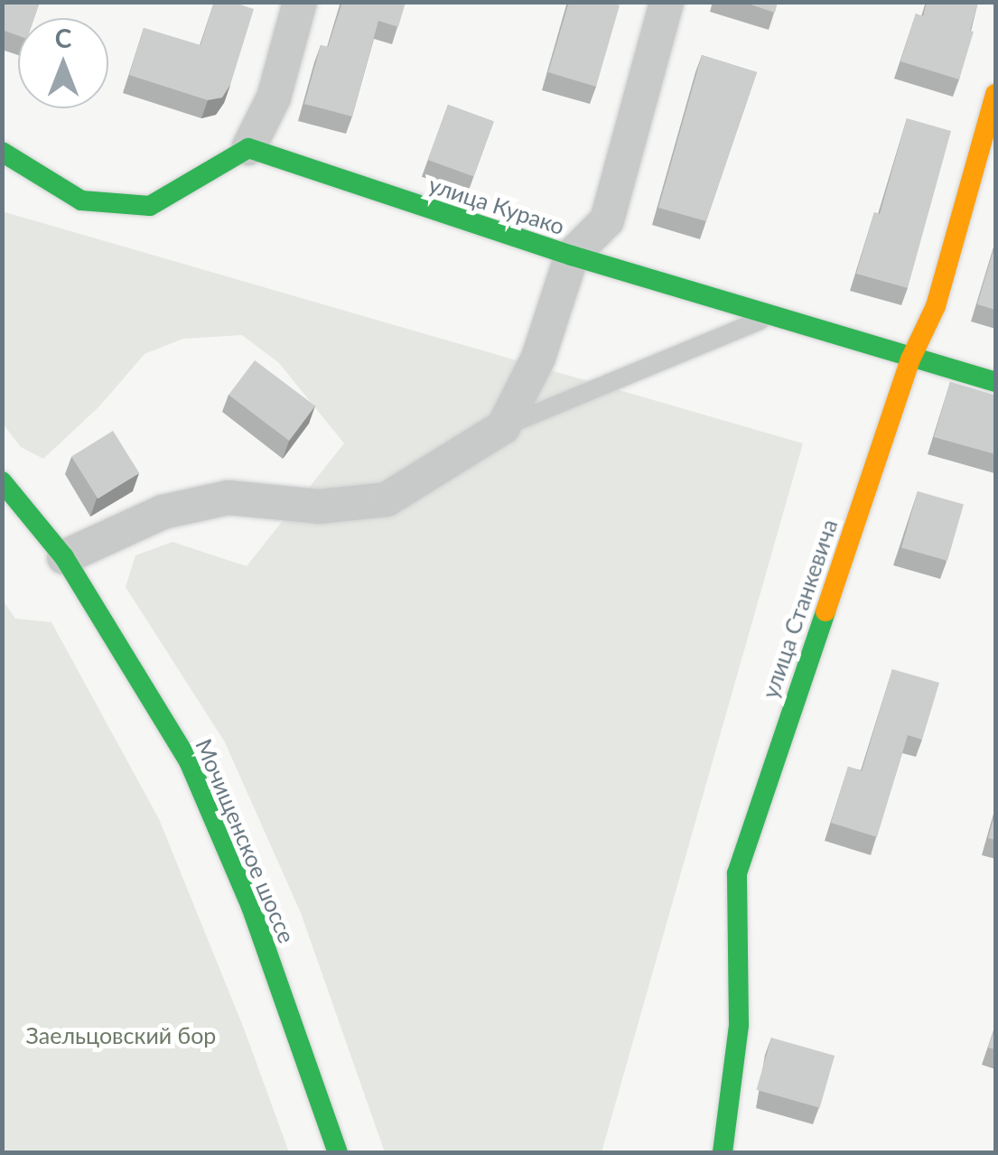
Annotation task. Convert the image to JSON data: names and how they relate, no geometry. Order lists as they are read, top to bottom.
{
  "streets": {
    "street": ["улица Курако", "улица Станкевича", "Мочищенское шоссе"]
  },
  "crossings": [
    ["улица Курако", "улица Станкевича"]
  ],
  "parks": ["Заельцовский бор"],
  "north": "top"
}
